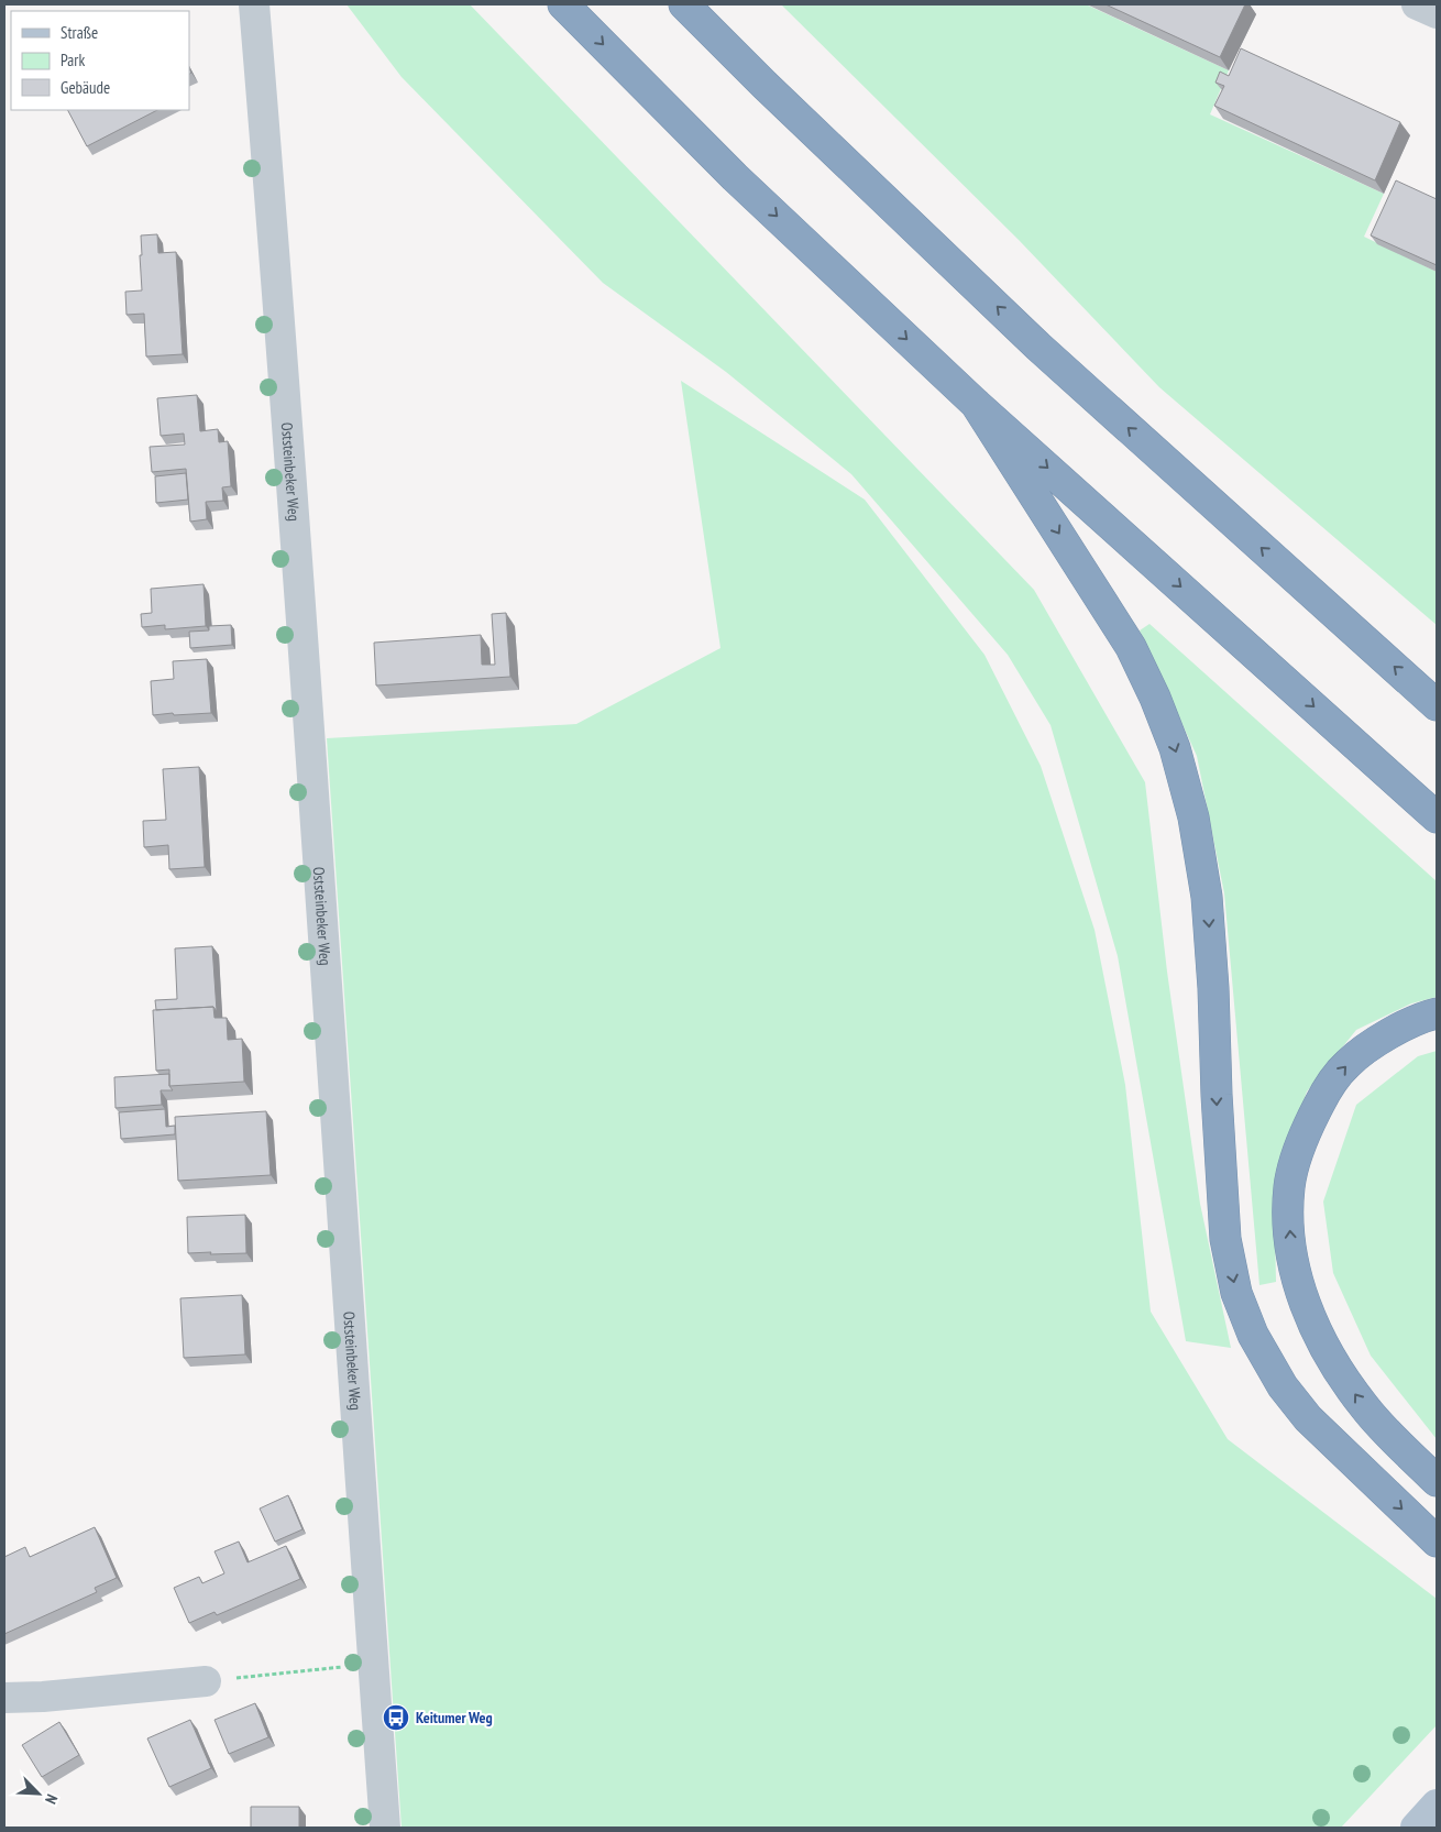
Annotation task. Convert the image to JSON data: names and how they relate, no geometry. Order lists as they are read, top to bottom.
{
  "streets": {
    "street": ["Oststeinbeker Weg"]
  },
  "places": {
    "bus stop": ["Keitumer Weg"]
  },
  "legend": ["Straße", "Park", "Gebäude"],
  "north": "bottom right"
}
